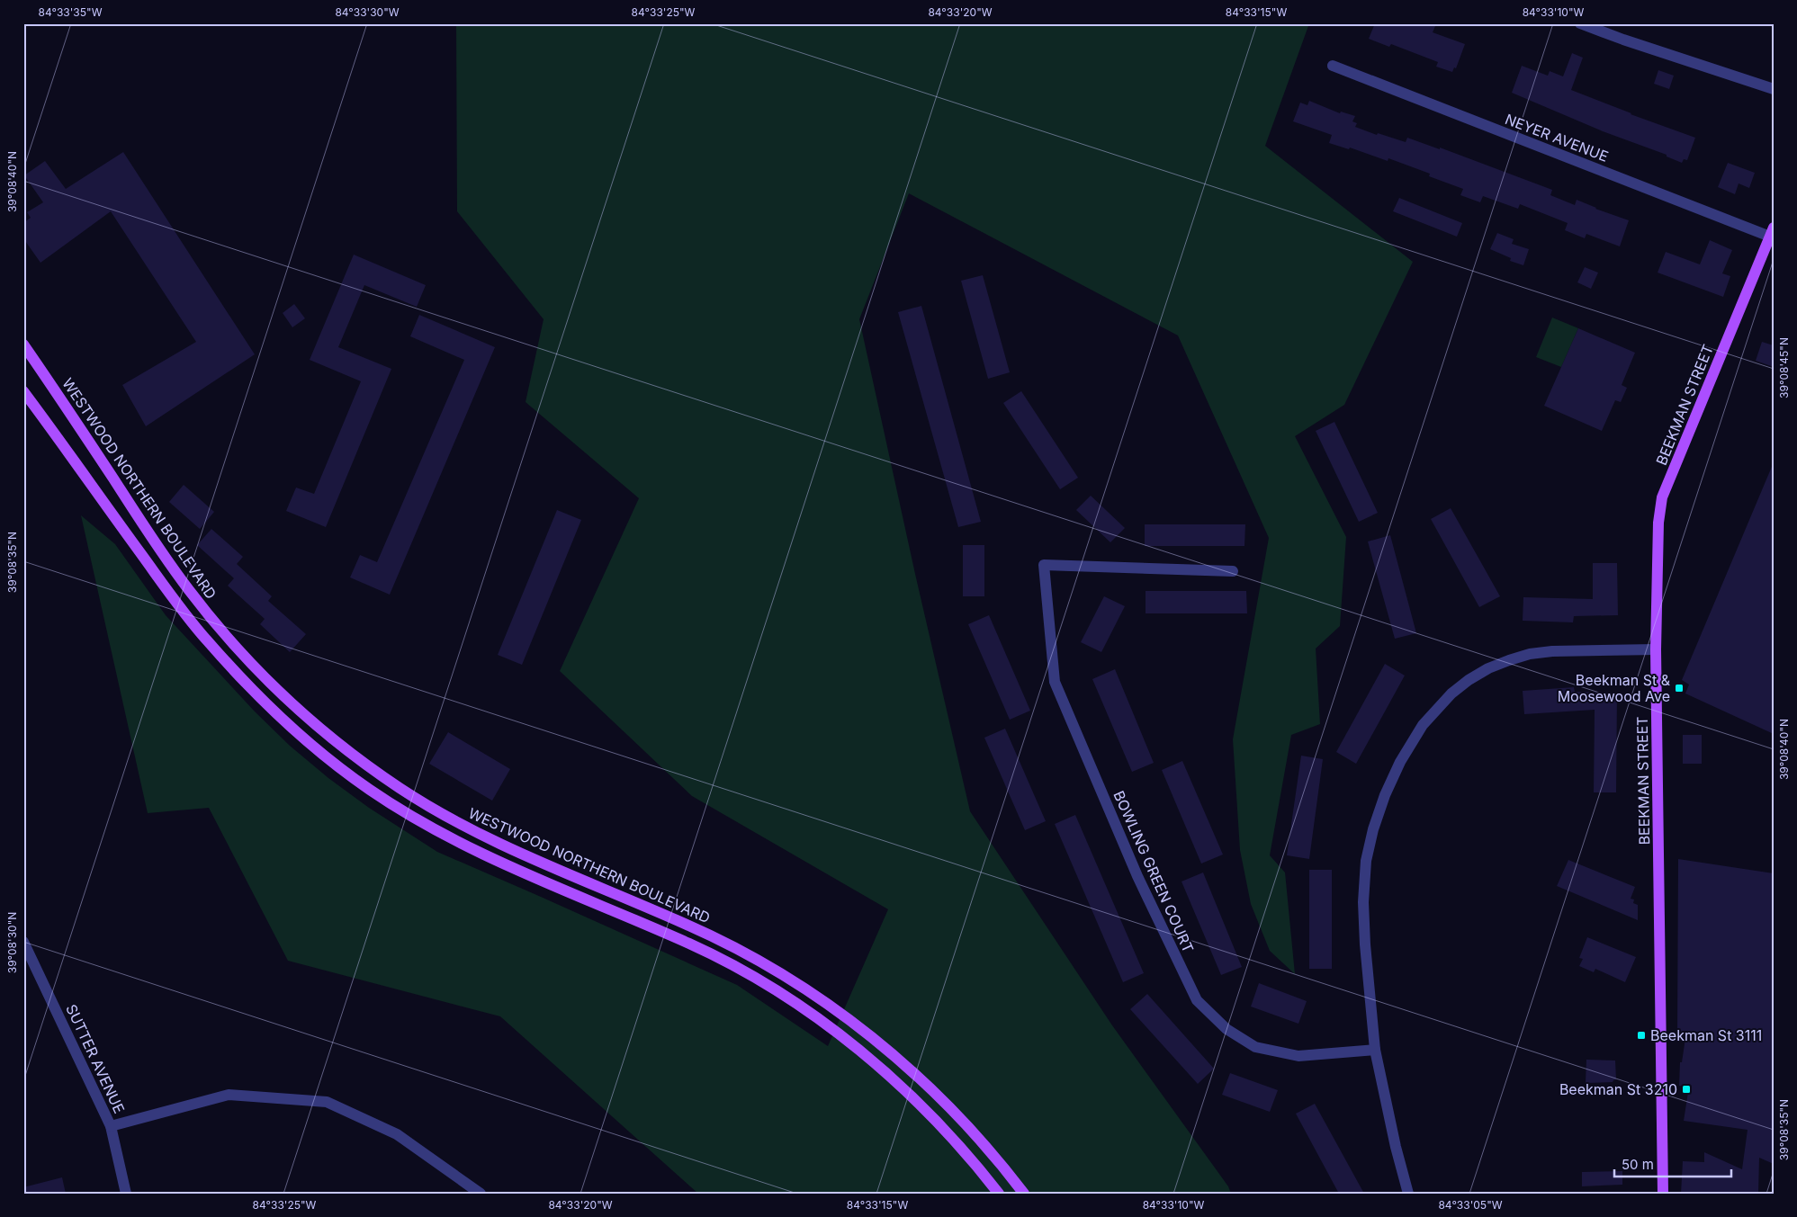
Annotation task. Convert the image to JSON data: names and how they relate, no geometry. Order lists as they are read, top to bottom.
{
  "streets": {
    "main road": ["BEEKMAN STREET", "WESTWOOD NORTHERN BOULEVARD"],
    "street": ["NEYER AVENUE", "BOWLING GREEN COURT", "SUTTER AVENUE"]
  },
  "crossings": [
    ["NEYER AVENUE", "BEEKMAN STREET"]
  ],
  "places": {
    "transit": ["Beekman St & Moosewood Ave", "Beekman St 3111", "Beekman St 3210"]
  },
  "scale_bar": "50 m",
  "coordinates": [
    "84°33'35\"W",
    "84°33'30\"W",
    "84°33'25\"W",
    "84°33'20\"W",
    "84°33'15\"W",
    "84°33'10\"W",
    "39°08'40\"N",
    "39°08'45\"N",
    "39°08'35\"N",
    "39°08'30\"N",
    "84°33'05\"W"
  ]
}
